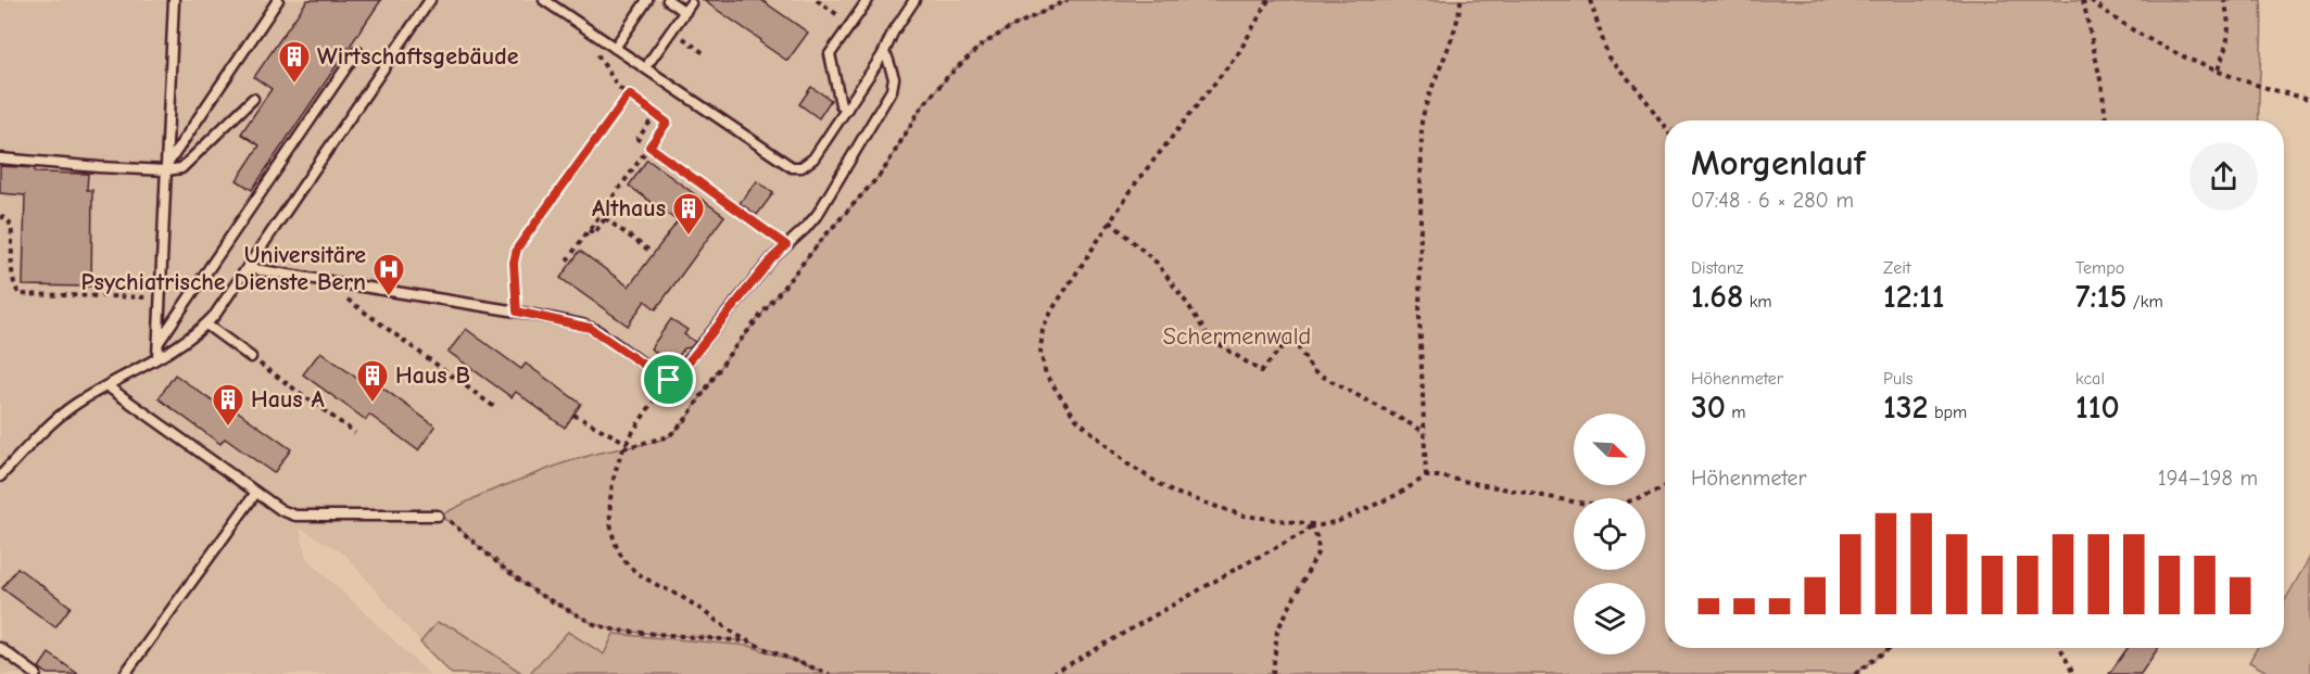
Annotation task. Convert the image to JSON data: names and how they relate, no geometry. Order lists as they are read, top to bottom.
{
  "parks": ["Schermenwald"],
  "places": {
    "building": [
      "Wirtschaftsgebäude",
      "Althaus",
      "Haus B",
      "Haus A"
    ],
    "hospital": ["Universitäre Psychiatrische Dienste Bern"]
  },
  "north": "bottom right",
  "page": {
    "heading": ["Morgenlauf", "07:48 · 6 × 280 m"],
    "stats": [
      ["Distanz", "1.68 km"],
      ["Zeit", "12:11"],
      ["Tempo", "7:15 /km"],
      ["Höhenmeter", "30 m"],
      ["Puls", "132 bpm"],
      ["kcal", "110"]
    ],
    "chart": ["Höhenmeter", "194–198 m"]
  }
}
